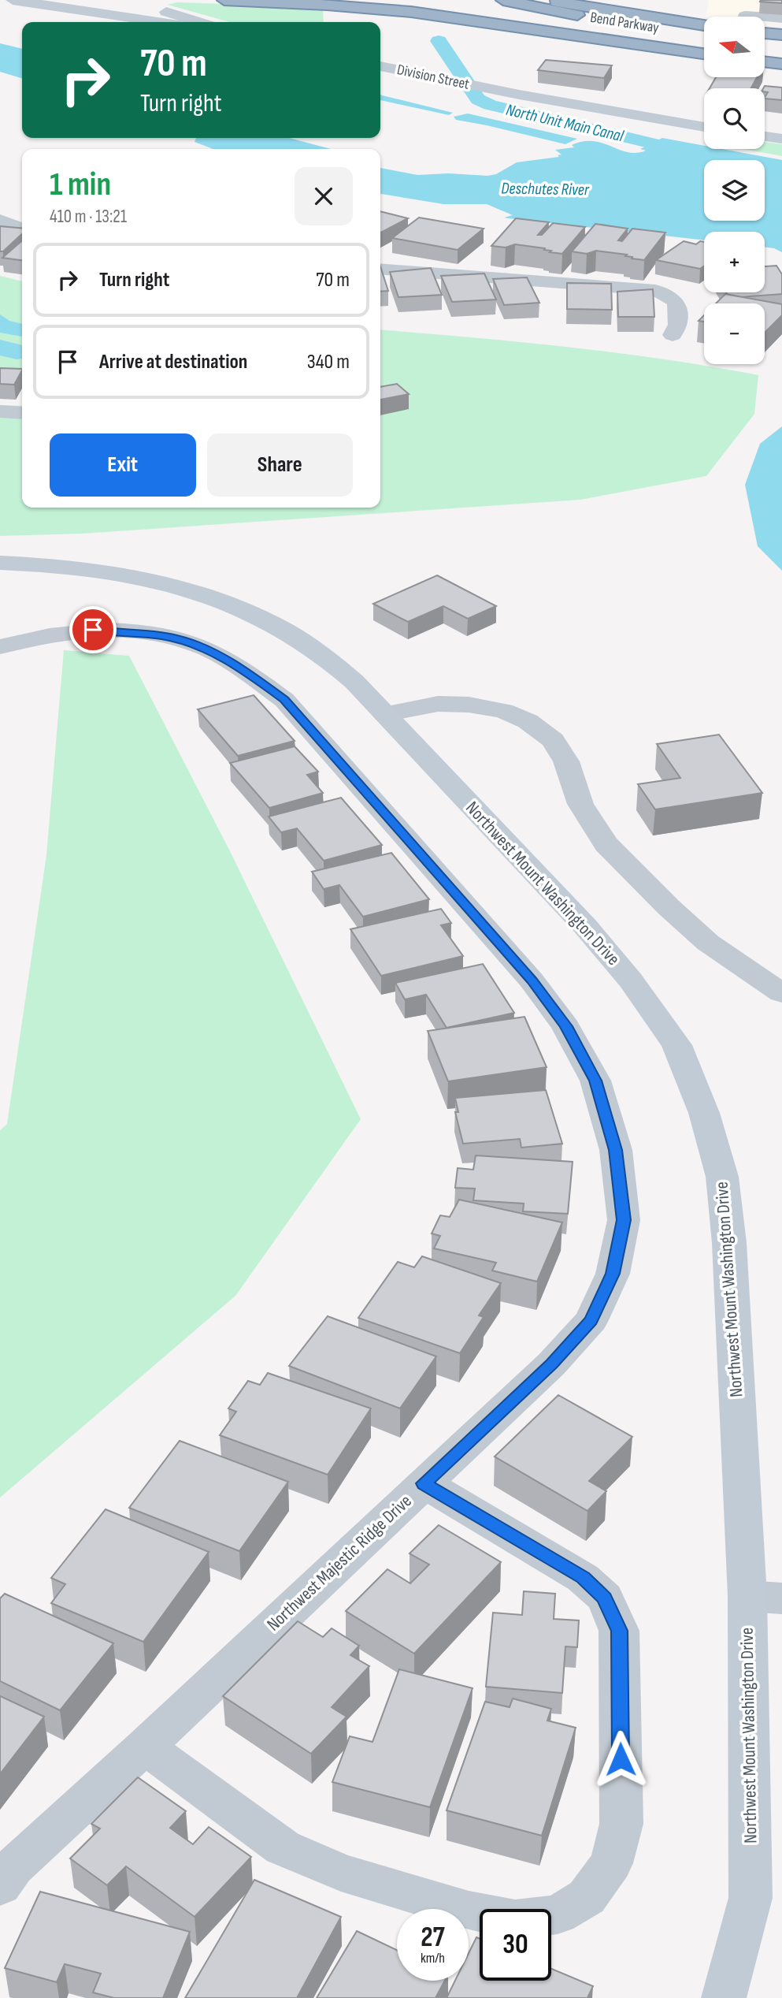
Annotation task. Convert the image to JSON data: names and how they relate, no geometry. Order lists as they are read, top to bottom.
{
  "streets": {
    "highway": ["Bend Parkway"],
    "main road": ["Division Street", "Northwest Mount Washington Drive"],
    "street": ["Northwest Majestic Ridge Drive"]
  },
  "water": ["North Unit Main Canal", "Deschutes River"],
  "north": "left",
  "page": {
    "map_buttons": ["+", "−"],
    "turn": ["70 m", "Turn right"],
    "heading": ["1 min", "410 m · 13:21"],
    "list": [
      {
        "name": "Turn right",
        "value": "70 m"
      },
      {
        "name": "Arrive at destination",
        "value": "340 m"
      }
    ],
    "buttons": ["Exit", "Share"],
    "speed": "27 km/h",
    "limit": "30"
  }
}
